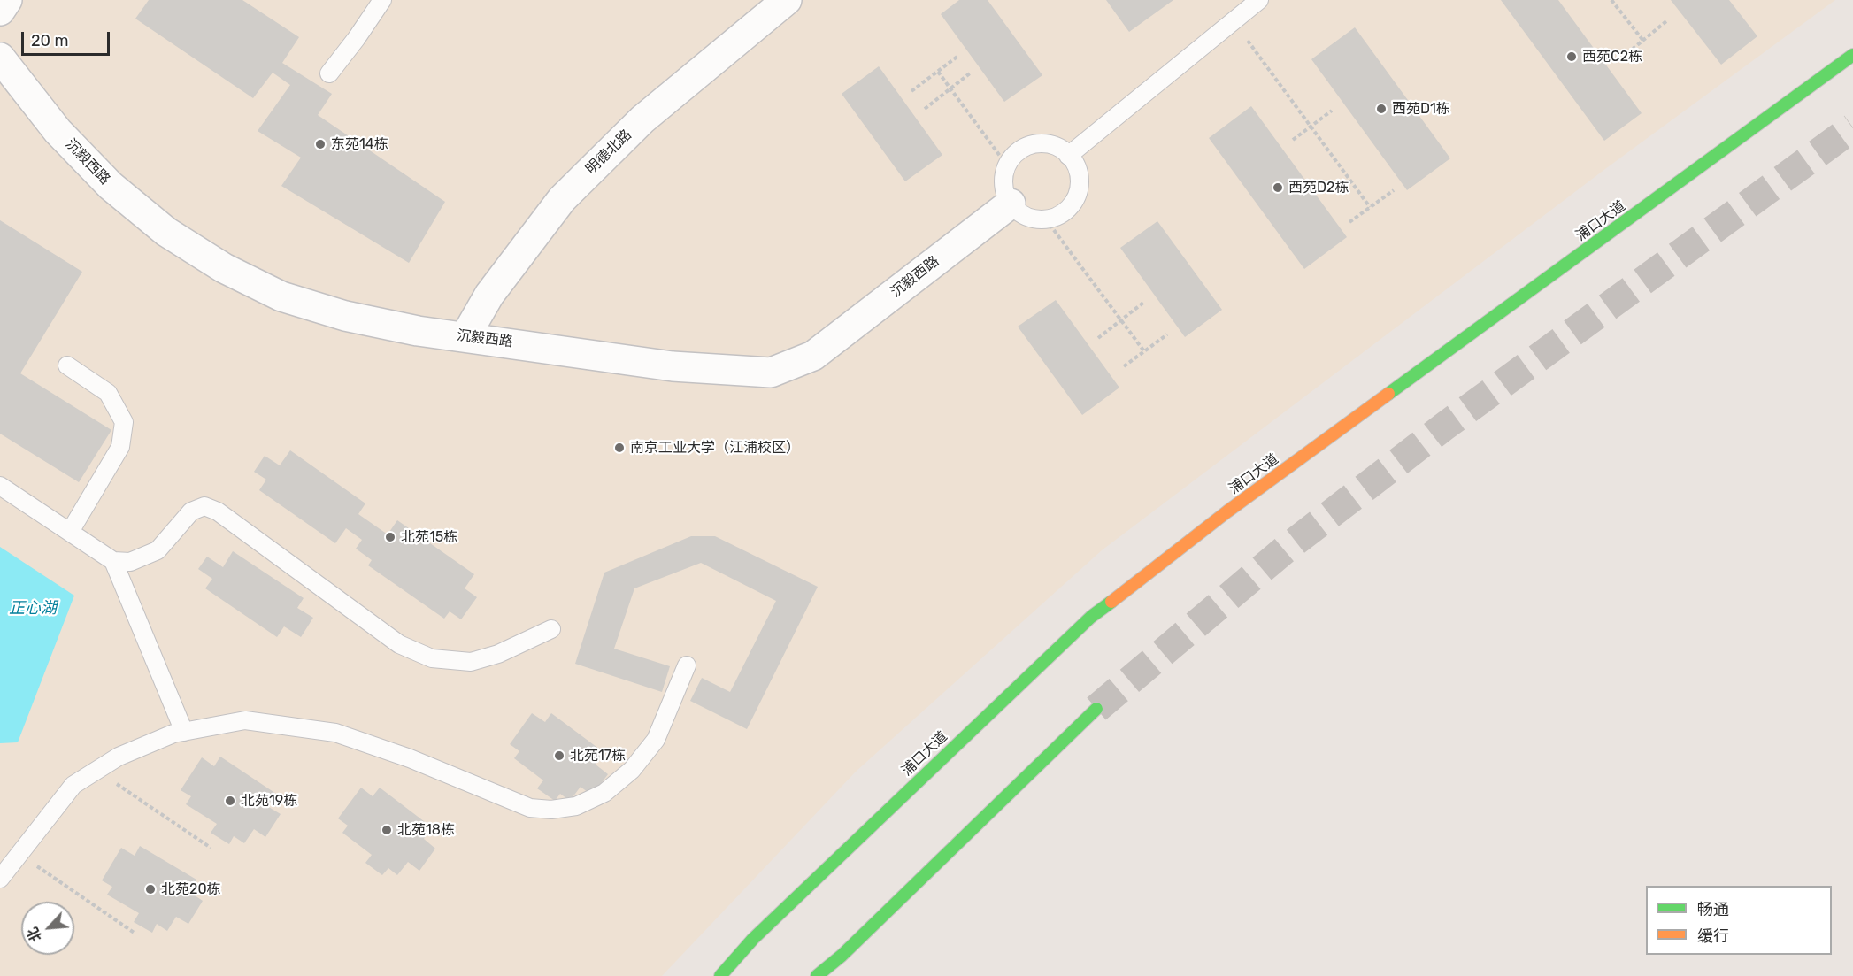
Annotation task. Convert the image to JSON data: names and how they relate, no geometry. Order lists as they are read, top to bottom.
{
  "streets": {
    "main road": ["浦口大道"],
    "street": ["明德北路", "沉毅西路"]
  },
  "crossings": [
    ["明德北路", "沉毅西路"]
  ],
  "water": ["正心湖"],
  "places": [
    "西苑C2栋",
    "西苑D1栋",
    "东苑14栋",
    "西苑D2栋",
    "南京工业大学（江浦校区）",
    "北苑15栋",
    "北苑17栋",
    "北苑19栋",
    "北苑18栋",
    "北苑20栋"
  ],
  "legend": ["畅通", "缓行"],
  "scale_bar": "20 m",
  "north": "bottom left"
}
